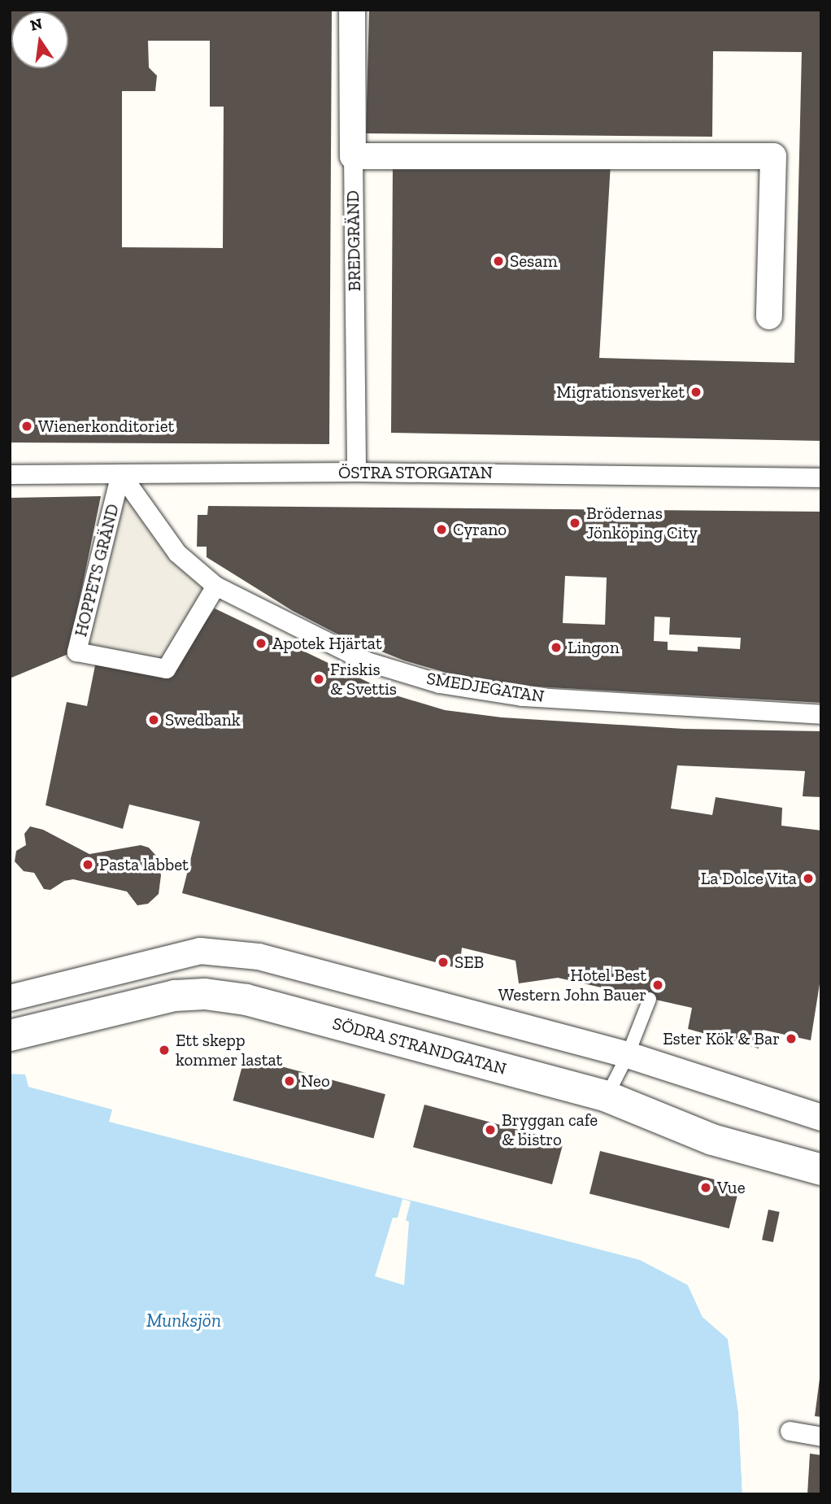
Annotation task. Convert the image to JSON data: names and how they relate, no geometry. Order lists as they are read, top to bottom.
{
  "streets": {
    "street": [
      "BREDGRÄND",
      "ÖSTRA STORGATAN",
      "HOPPETS GRÄND",
      "SMEDJEGATAN",
      "SÖDRA STRANDGATAN"
    ]
  },
  "crossings": [
    ["BREDGRÄND", "ÖSTRA STORGATAN"],
    ["ÖSTRA STORGATAN", "HOPPETS GRÄND"],
    ["ÖSTRA STORGATAN", "SMEDJEGATAN"],
    ["HOPPETS GRÄND", "SMEDJEGATAN"]
  ],
  "water": ["Munksjön"],
  "places": [
    "Sesam",
    "Migrationsverket",
    "Wienerkonditoriet",
    "Brödernas Jönköping City",
    "Cyrano",
    "Apotek Hjärtat",
    "Lingon",
    "Friskis & Svettis",
    "Swedbank",
    "Pasta labbet",
    "La Dolce Vita",
    "SEB",
    "Hotel Best Western John Bauer",
    "Ester Kök & Bar",
    "Ett skepp kommer lastat",
    "Neo",
    "Bryggan cafe & bistro",
    "Vue"
  ],
  "north": "top"
}
